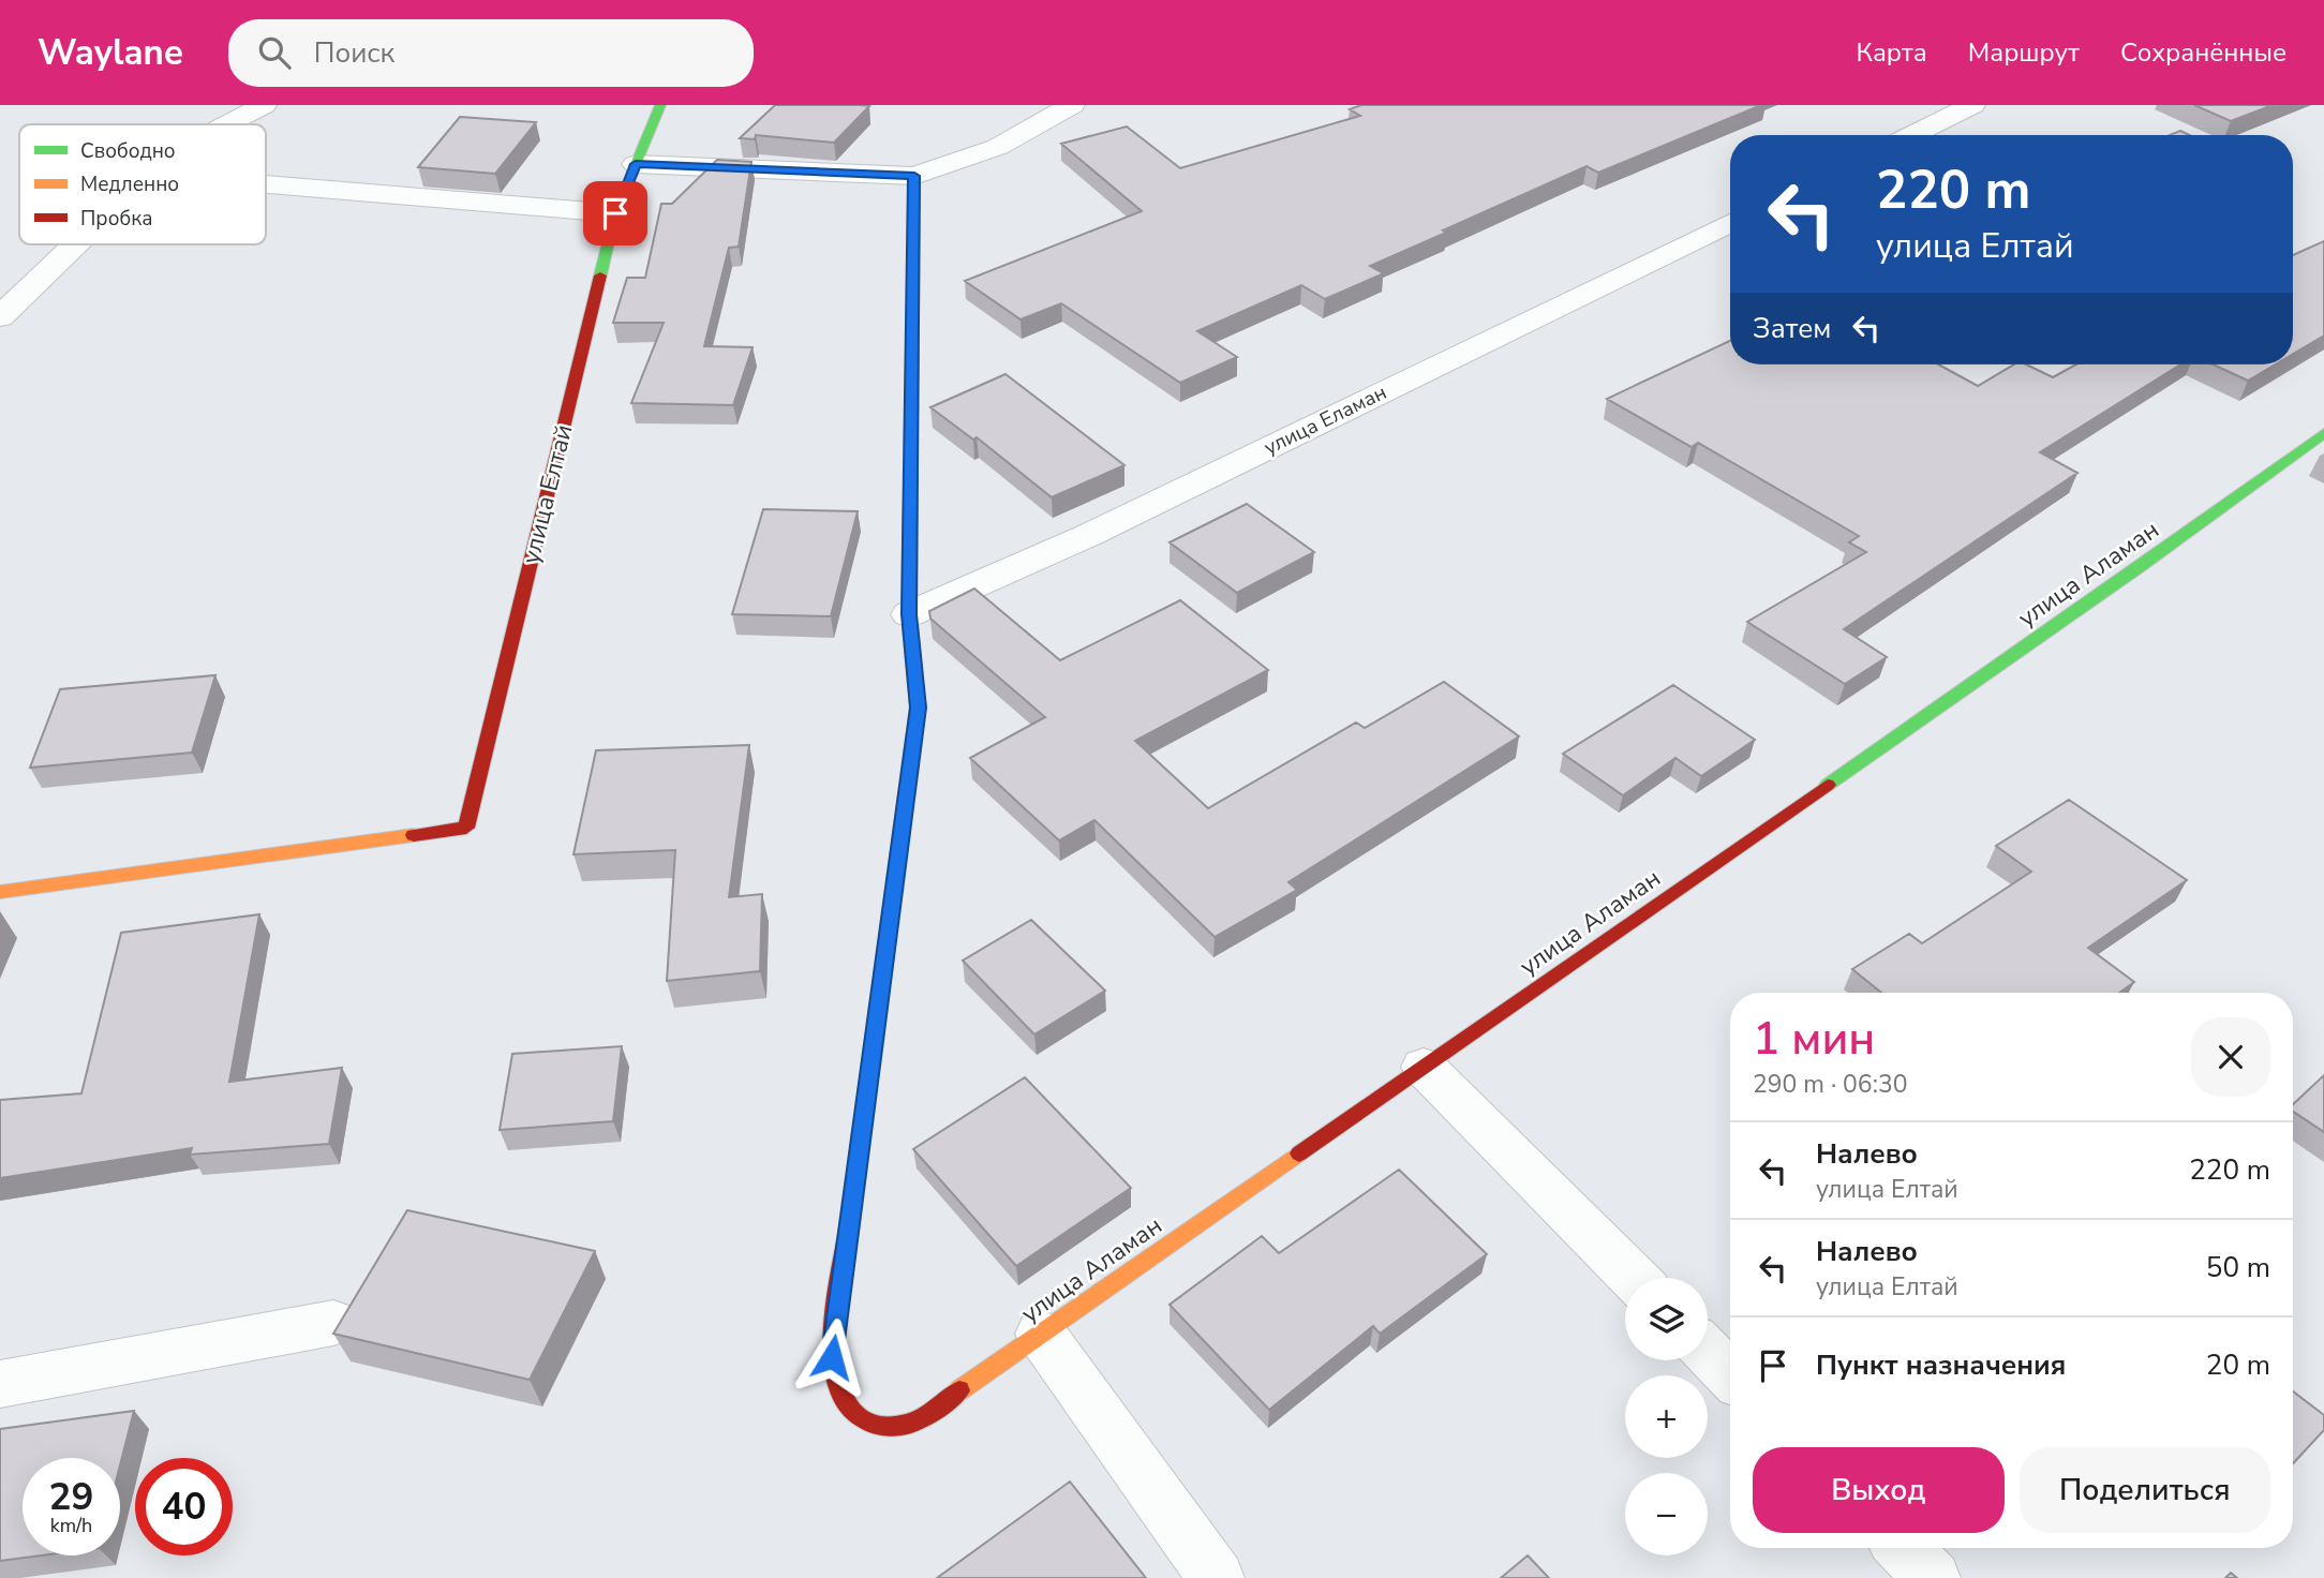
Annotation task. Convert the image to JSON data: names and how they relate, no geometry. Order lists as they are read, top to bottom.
{
  "streets": {
    "street": ["улица Еламан", "улица Елтай", "улица Аламан"]
  },
  "crossings": [
    ["улица Еламан", "улица Аламан"]
  ],
  "legend": ["Свободно", "Медленно", "Пробка"],
  "page": {
    "header": "Waylane",
    "search": "Поиск",
    "nav": ["Карта", "Маршрут", "Сохранённые"],
    "turn": ["220 m", "улица Елтай"],
    "then": "Затем",
    "heading": ["1 мин", "290 m · 06:30"],
    "list": [
      {
        "name": "Налево",
        "note": "улица Елтай",
        "value": "220 m"
      },
      {
        "name": "Налево",
        "note": "улица Елтай",
        "value": "50 m"
      },
      {
        "name": "Пункт назначения",
        "value": "20 m"
      }
    ],
    "map_buttons": ["+", "−"],
    "buttons": ["Выход", "Поделиться"],
    "speed": "29 km/h",
    "limit": "40"
  }
}
